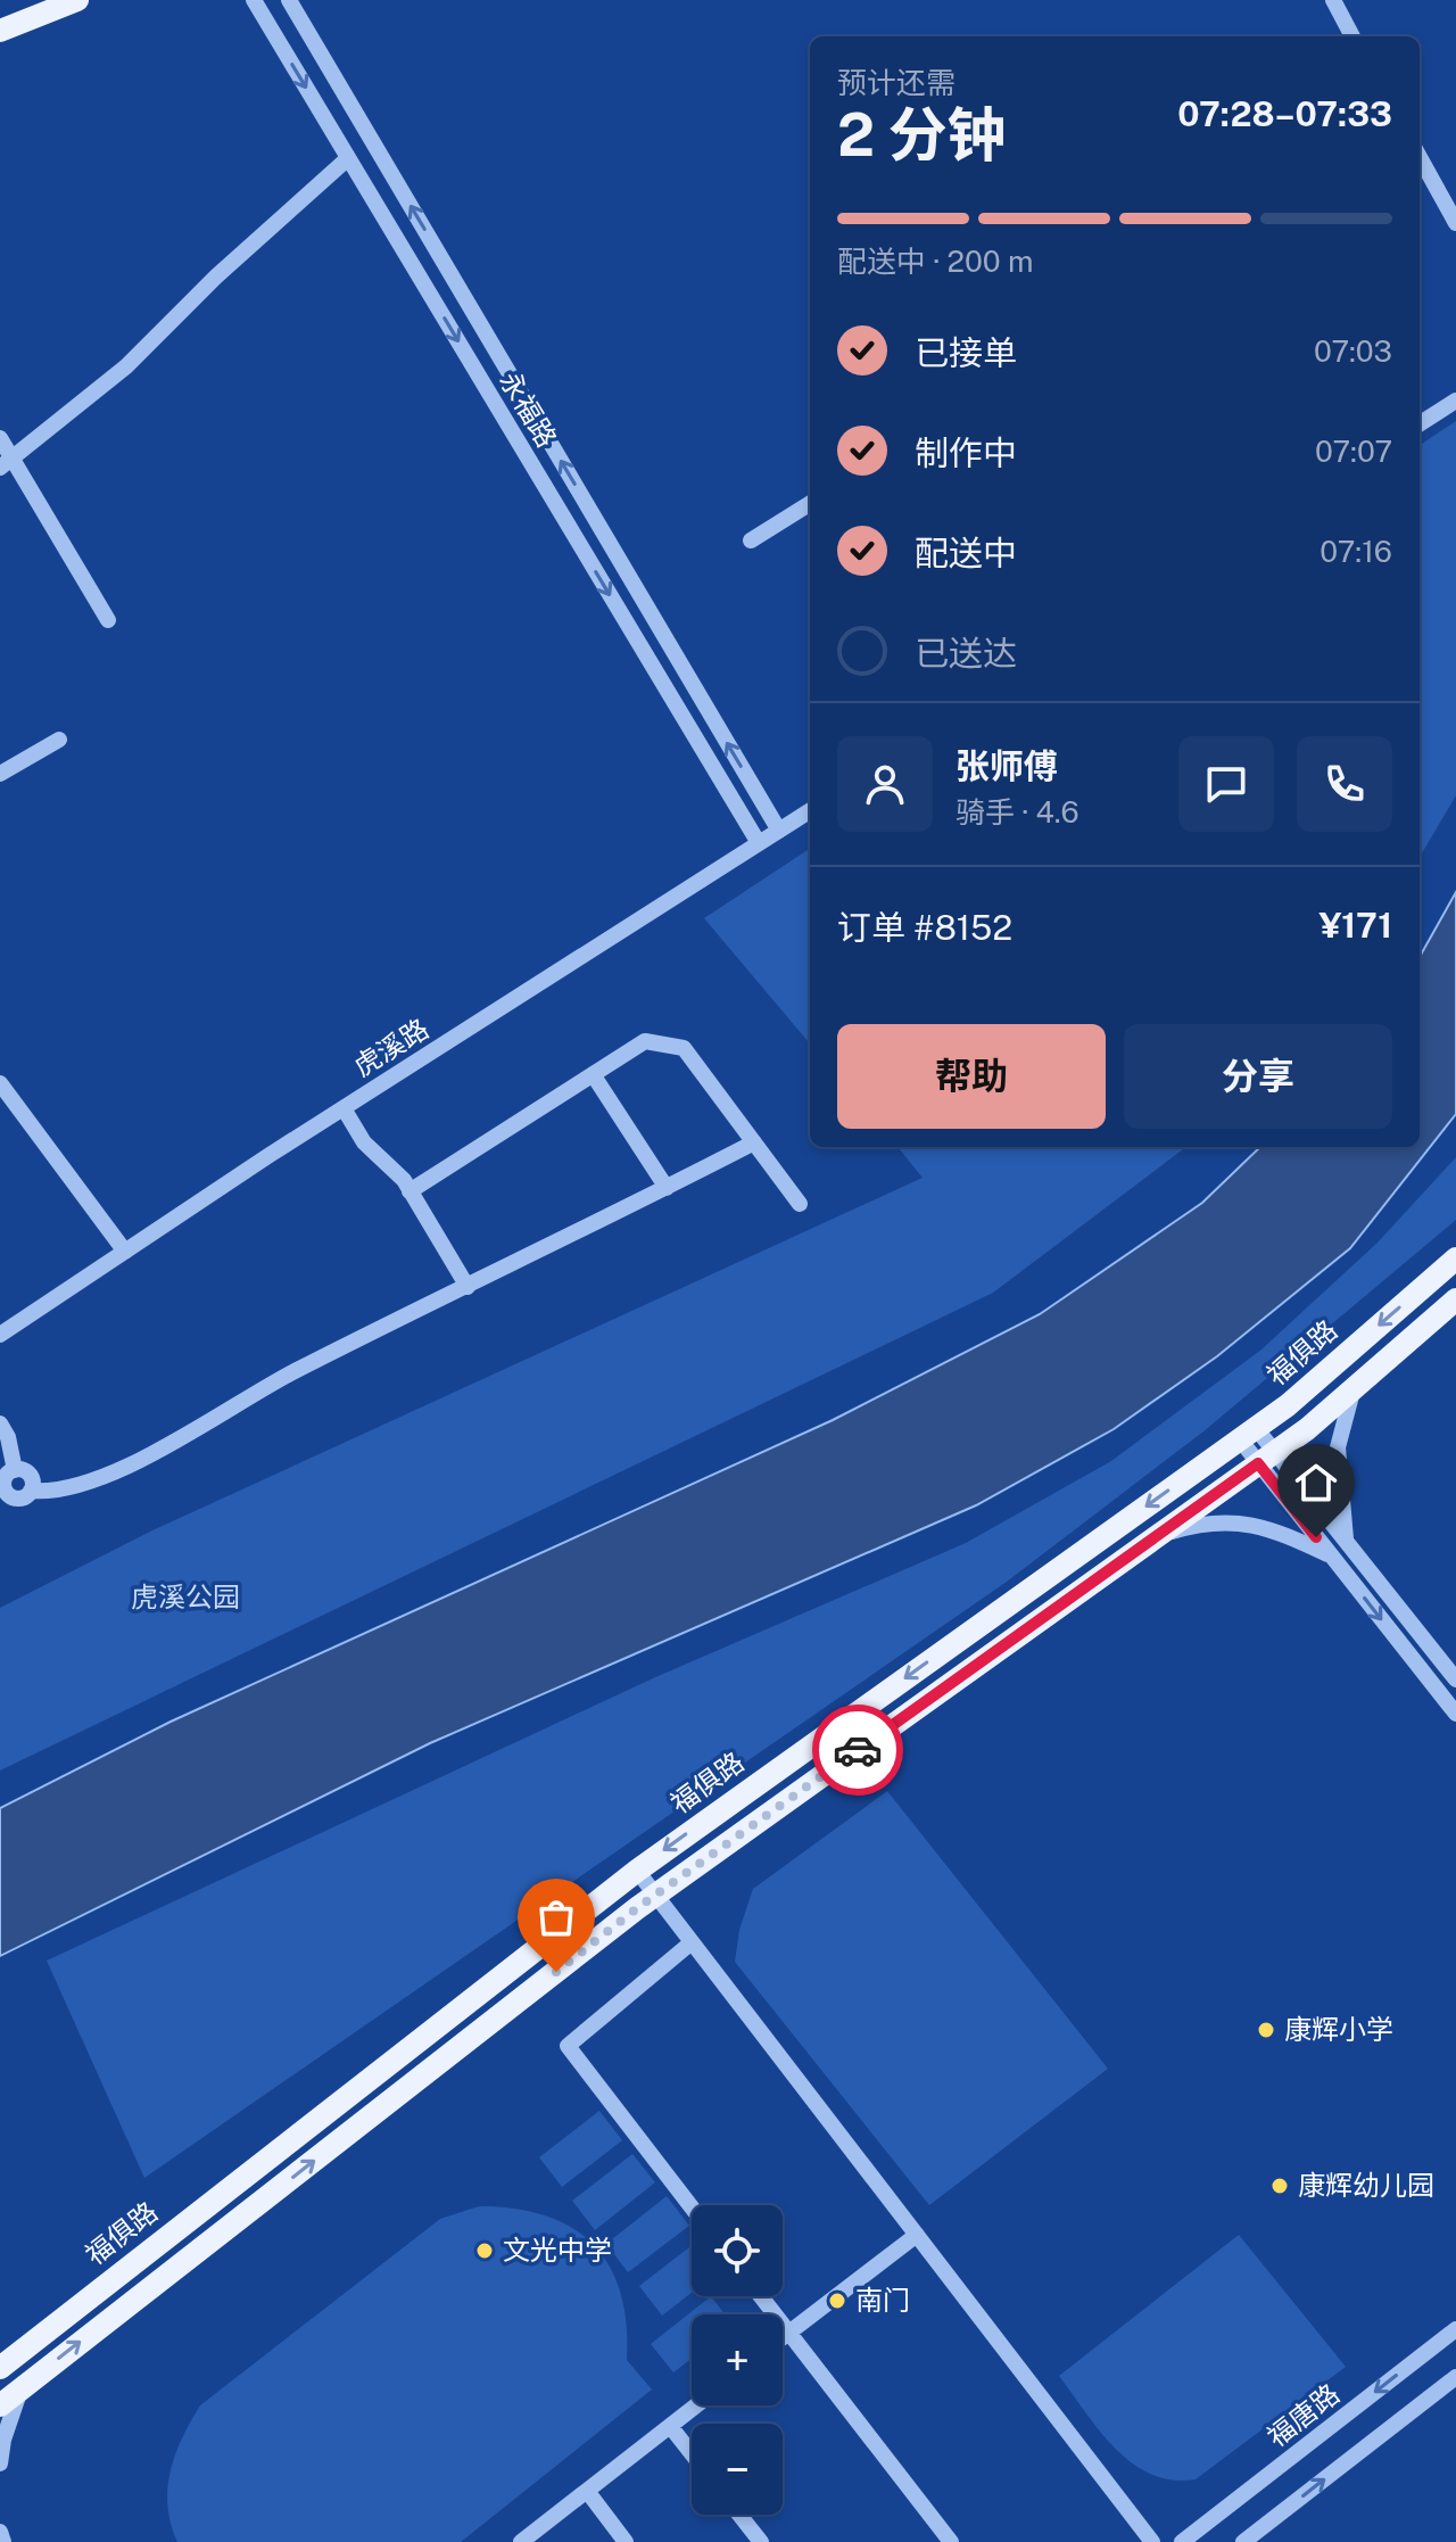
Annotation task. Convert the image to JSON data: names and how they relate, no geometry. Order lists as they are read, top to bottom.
{
  "streets": {
    "main road": ["福俱路"],
    "street": ["永福路", "虎溪路", "福唐路"]
  },
  "crossings": [
    ["永福路", "虎溪路"]
  ],
  "parks": ["虎溪公园"],
  "places": [
    "康辉小学",
    "康辉幼儿园",
    "文光中学",
    "南门"
  ],
  "page": {
    "heading": ["2 分钟", "预计还需", "07:28–07:33"],
    "panel": [
      "张师傅",
      "骑手 · 4.6",
      "订单 #8152",
      "¥171"
    ],
    "bar": "配送中 · 200 m",
    "list": [
      ["已接单", "07:03"],
      ["制作中", "07:07"],
      ["配送中", "07:16"],
      "已送达"
    ],
    "buttons": ["帮助", "分享"],
    "map_buttons": ["+", "−"]
  }
}
